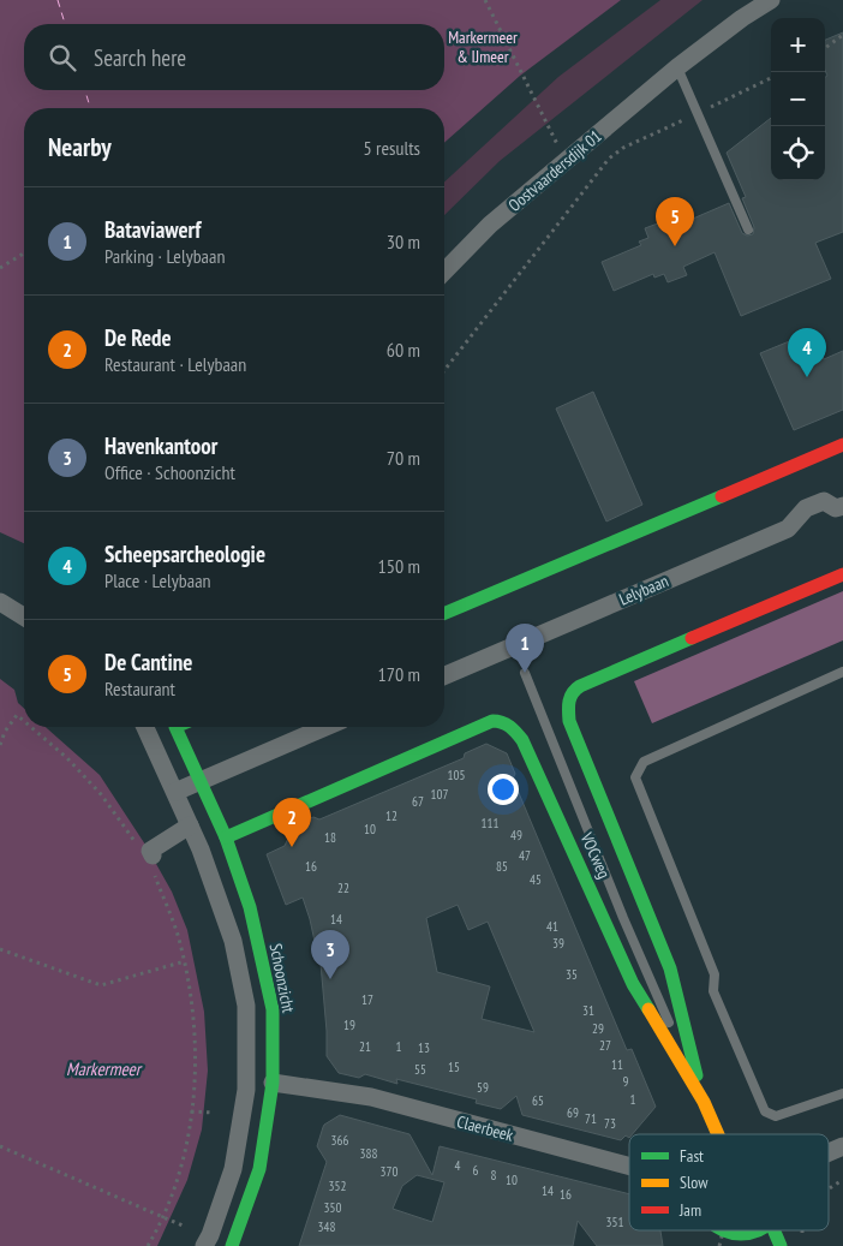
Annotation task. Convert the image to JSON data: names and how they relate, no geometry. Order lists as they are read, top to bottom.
{
  "streets": {
    "street": [
      "Oostvaardersdijk 01",
      "Lelybaan",
      "VOCweg",
      "Schoonzicht",
      "Claerbeek"
    ]
  },
  "crossings": [
    ["VOCweg", "Schoonzicht"],
    ["Schoonzicht", "Claerbeek"]
  ],
  "water": ["Markermeer"],
  "parks": ["Markermeer & IJmeer"],
  "house_numbers": [
    "105",
    "107",
    "67",
    "12",
    "111",
    "10",
    "49",
    "18",
    "47",
    "16",
    "85",
    "45",
    "22",
    "14",
    "41",
    "39",
    "35",
    "17",
    "31",
    "19",
    "29",
    "27",
    "21",
    "1",
    "13",
    "11",
    "15",
    "55",
    "9",
    "59",
    "1",
    "65",
    "69",
    "71",
    "73",
    "366",
    "388",
    "4",
    "6",
    "370",
    "8",
    "10",
    "352",
    "14",
    "16",
    "350",
    "351",
    "348"
  ],
  "legend": ["Fast", "Slow", "Jam"],
  "page": {
    "map_buttons": ["+", "−"],
    "search": "Search here",
    "heading": ["Nearby", "5 results"],
    "list": [
      {
        "mark": "1",
        "name": "Bataviawerf",
        "note": "Parking · Lelybaan",
        "value": "30 m"
      },
      {
        "mark": "2",
        "name": "De Rede",
        "note": "Restaurant · Lelybaan",
        "value": "60 m"
      },
      {
        "mark": "3",
        "name": "Havenkantoor",
        "note": "Office · Schoonzicht",
        "value": "70 m"
      },
      {
        "mark": "4",
        "name": "Scheepsarcheologie",
        "note": "Place · Lelybaan",
        "value": "150 m"
      },
      {
        "mark": "5",
        "name": "De Cantine",
        "note": "Restaurant",
        "value": "170 m"
      }
    ],
    "pins": [
      "5",
      "4",
      "1",
      "2",
      "3"
    ]
  }
}
